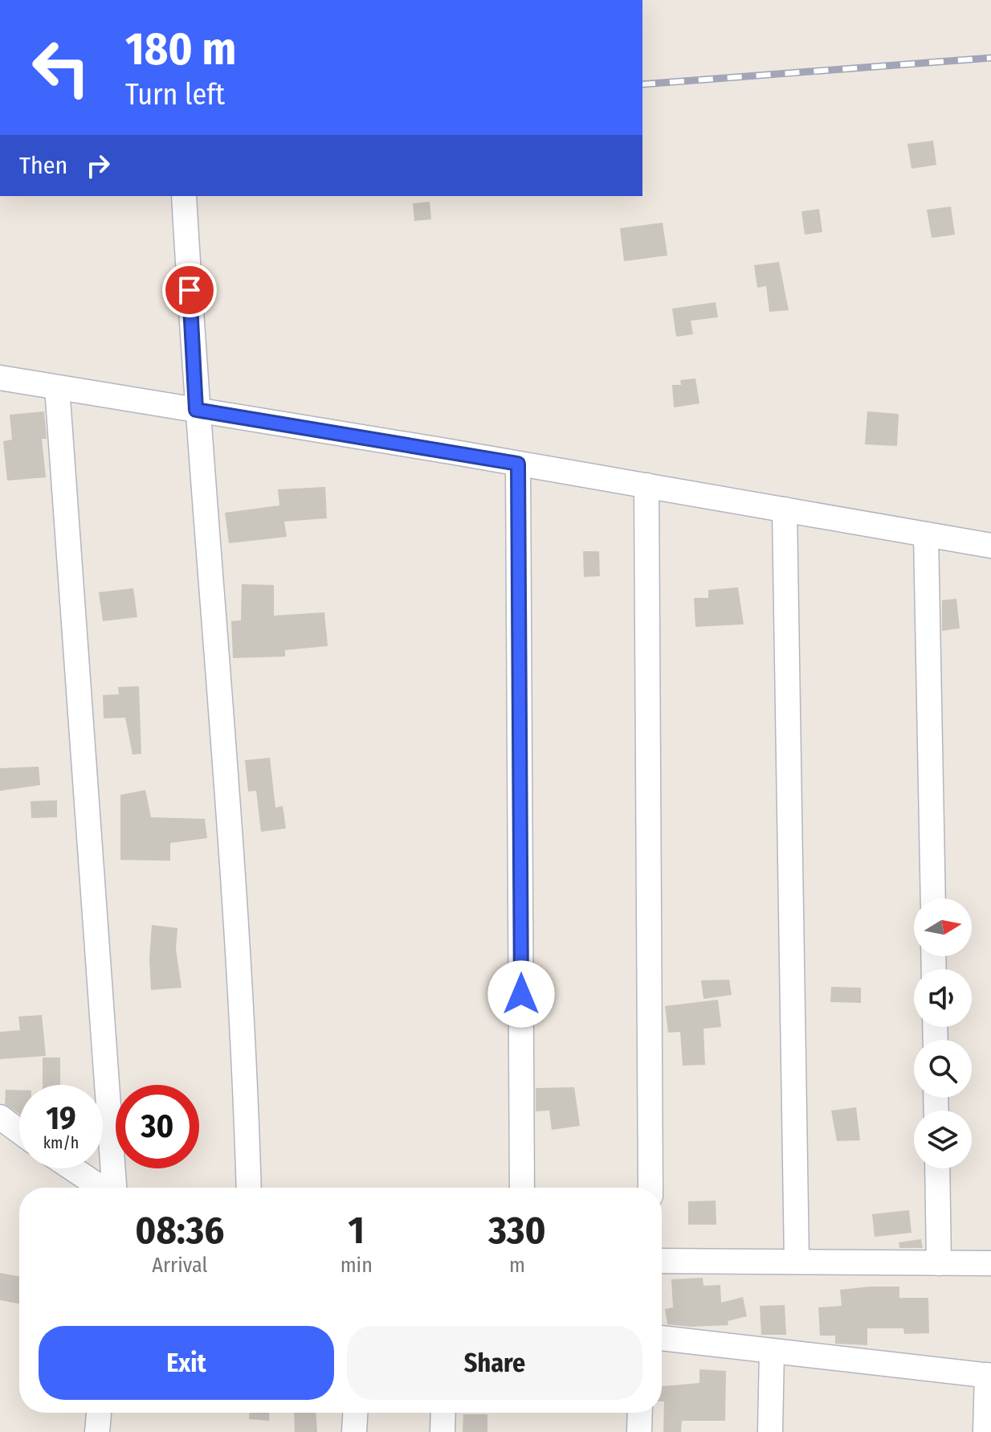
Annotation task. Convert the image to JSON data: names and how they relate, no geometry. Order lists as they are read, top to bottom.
{
  "north": "right",
  "page": {
    "turn": ["180 m", "Turn left"],
    "then": "Then",
    "speed": "19 km/h",
    "limit": "30",
    "eta": [
      "08:36",
      "Arrival",
      "1",
      "min",
      "330",
      "m"
    ],
    "buttons": ["Exit", "Share"]
  }
}
